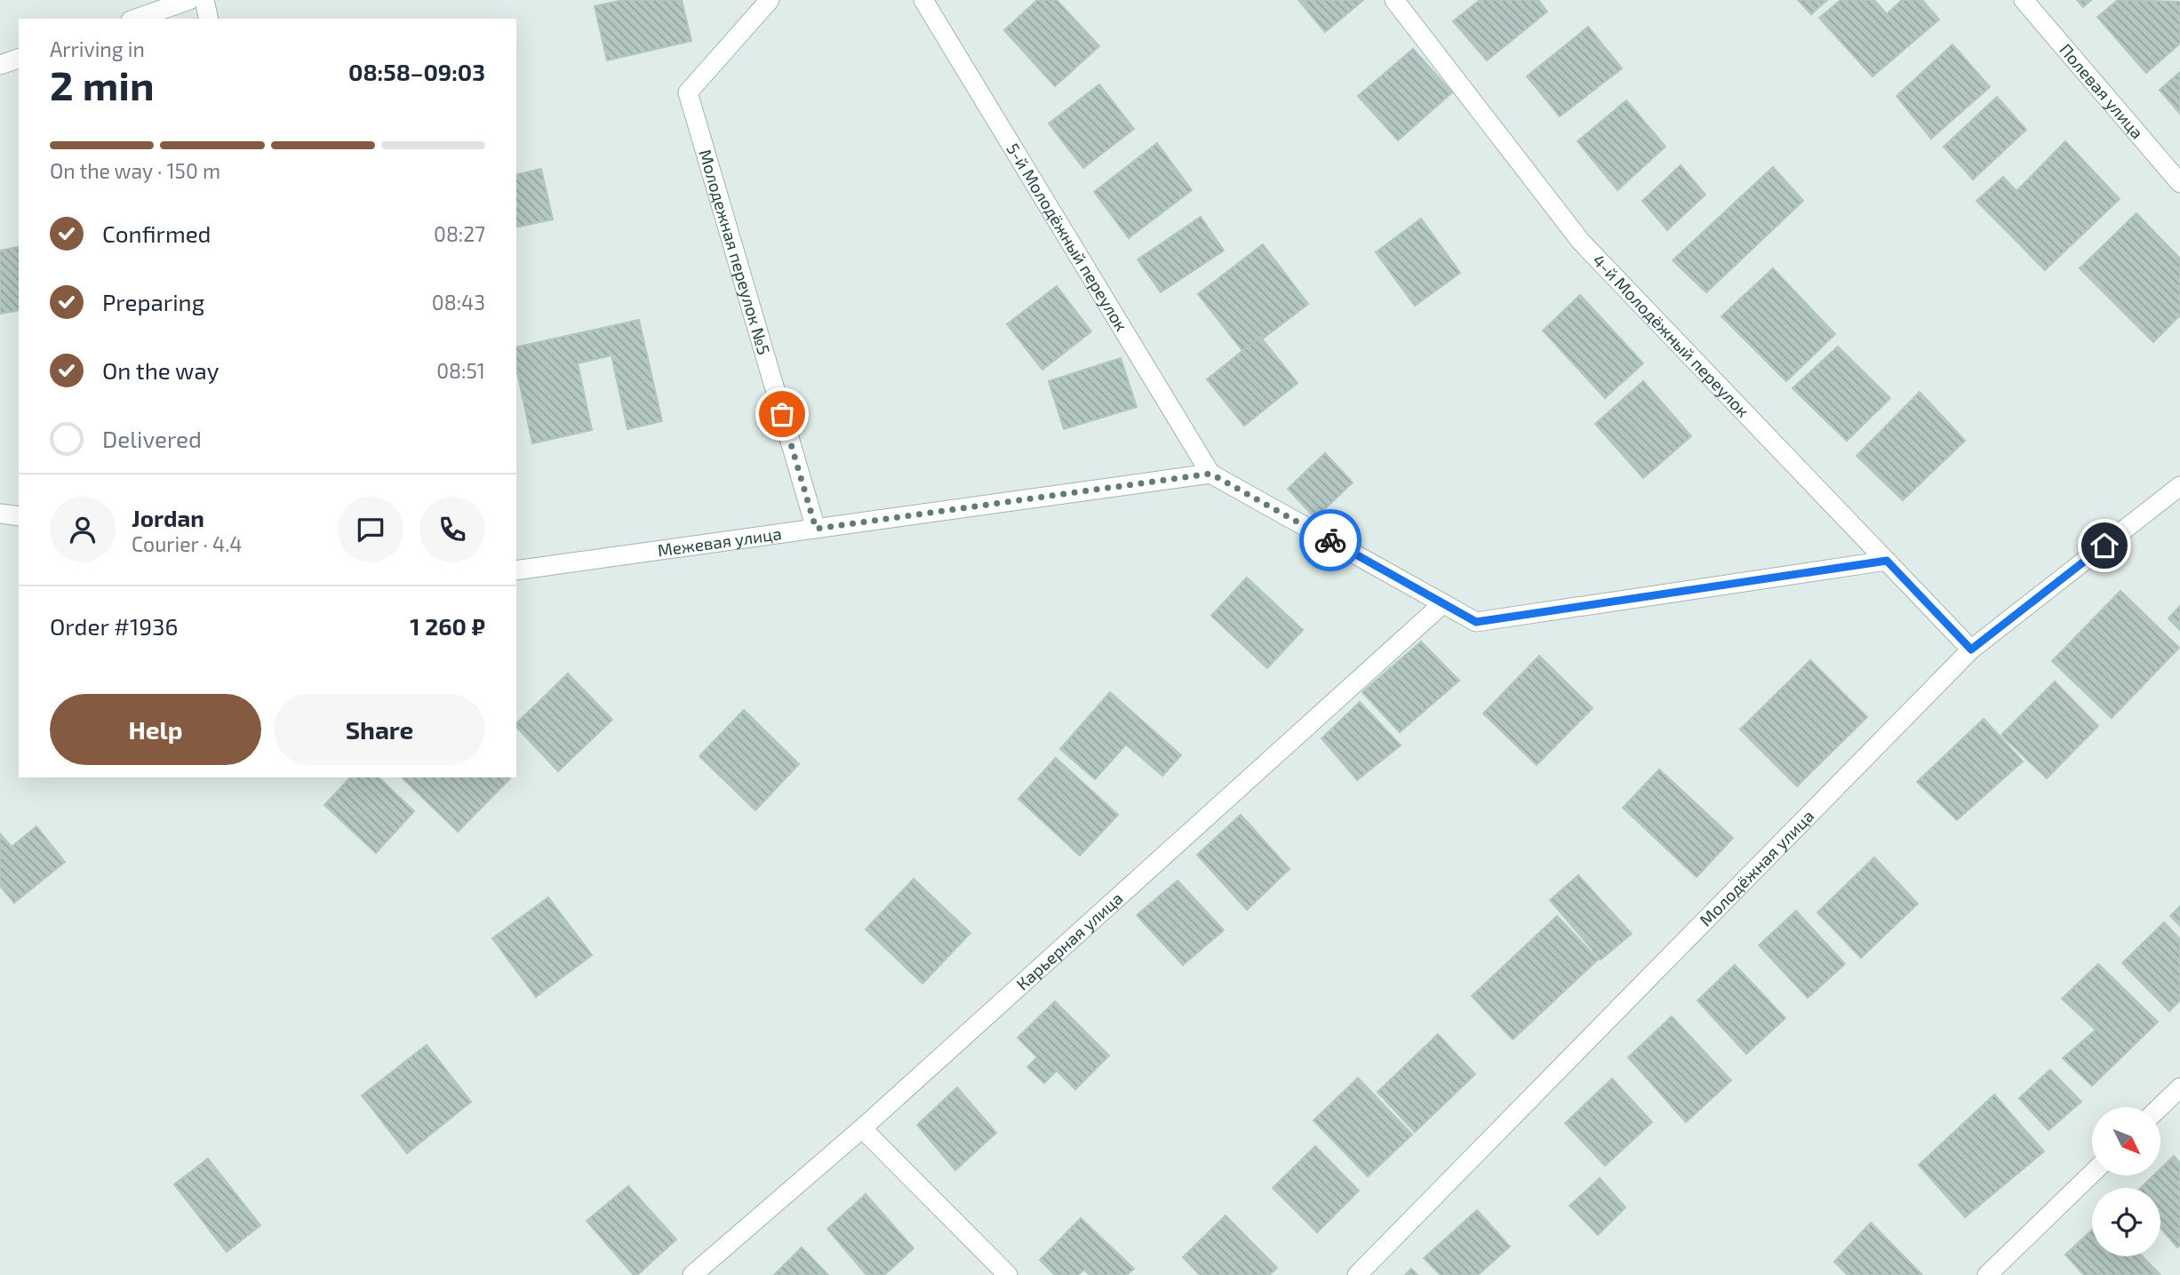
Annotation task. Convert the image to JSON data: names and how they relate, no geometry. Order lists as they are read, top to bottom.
{
  "streets": {
    "street": [
      "Полевая улица",
      "5-й Молодёжный переулок",
      "Молодежная переулок №5",
      "4-й Молодёжный переулок",
      "Межевая улица",
      "Молодёжная улица",
      "Карьерная улица"
    ]
  },
  "crossings": [
    ["5-й Молодёжный переулок", "Межевая улица"],
    ["Молодежная переулок №5", "Межевая улица"],
    ["4-й Молодёжный переулок", "Молодёжная улица"]
  ],
  "north": "bottom right",
  "page": {
    "heading": ["2 min", "Arriving in", "08:58–09:03"],
    "panel": [
      "Jordan",
      "Courier · 4.4",
      "Order #1936",
      "1 260 ₽"
    ],
    "bar": "On the way · 150 m",
    "list": [
      ["Confirmed", "08:27"],
      ["Preparing", "08:43"],
      ["On the way", "08:51"],
      "Delivered"
    ],
    "buttons": ["Help", "Share"]
  }
}
